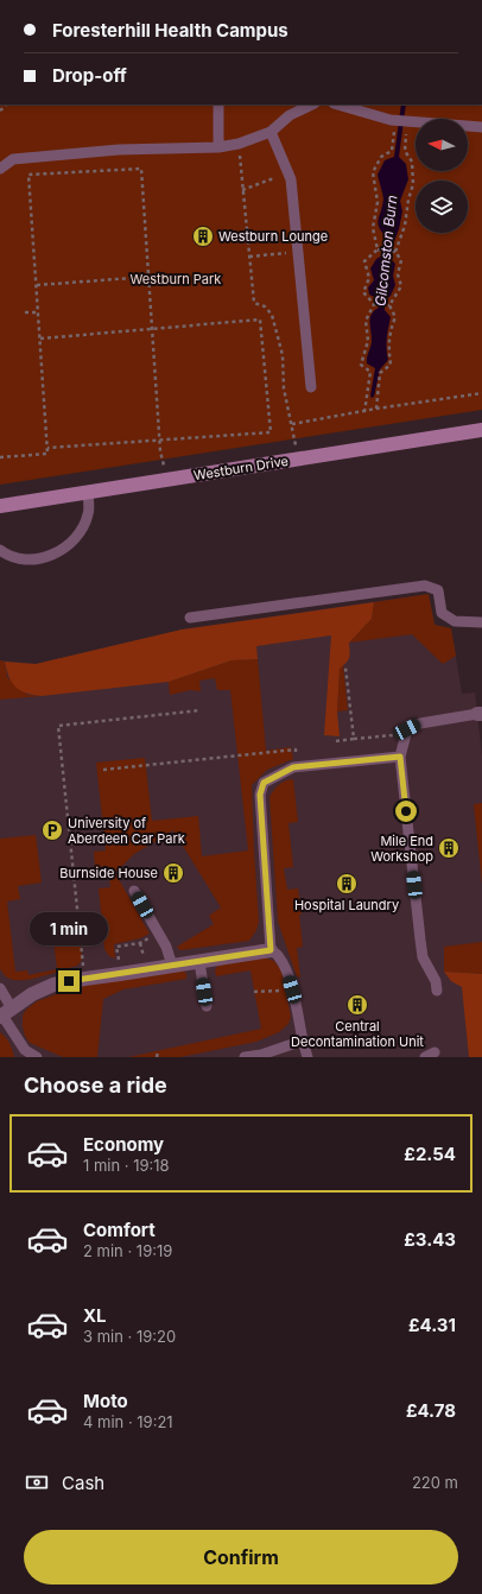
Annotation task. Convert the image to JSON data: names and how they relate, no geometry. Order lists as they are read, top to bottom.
{
  "streets": {
    "street": ["Westburn Drive"]
  },
  "water": ["Gilcomston Burn"],
  "parks": ["Westburn Park"],
  "places": {
    "building": [
      "Westburn Lounge",
      "Mile End Workshop",
      "Burnside House",
      "Hospital Laundry",
      "Central Decontamination Unit"
    ],
    "parking": ["University of Aberdeen Car Park"]
  },
  "north": "left",
  "page": {
    "banner": ["Foresterhill Health Campus", "Drop-off"],
    "bubble": "1 min",
    "heading": "Choose a ride",
    "list": [
      {
        "name": "Economy",
        "note": "1 min · 19:18",
        "value": "£2.54"
      },
      {
        "name": "Comfort",
        "note": "2 min · 19:19",
        "value": "£3.43"
      },
      {
        "name": "XL",
        "note": "3 min · 19:20",
        "value": "£4.31"
      },
      {
        "name": "Moto",
        "note": "4 min · 19:21",
        "value": "£4.78"
      }
    ],
    "pay": ["Cash", "220 m"],
    "buttons": "Confirm"
  }
}
